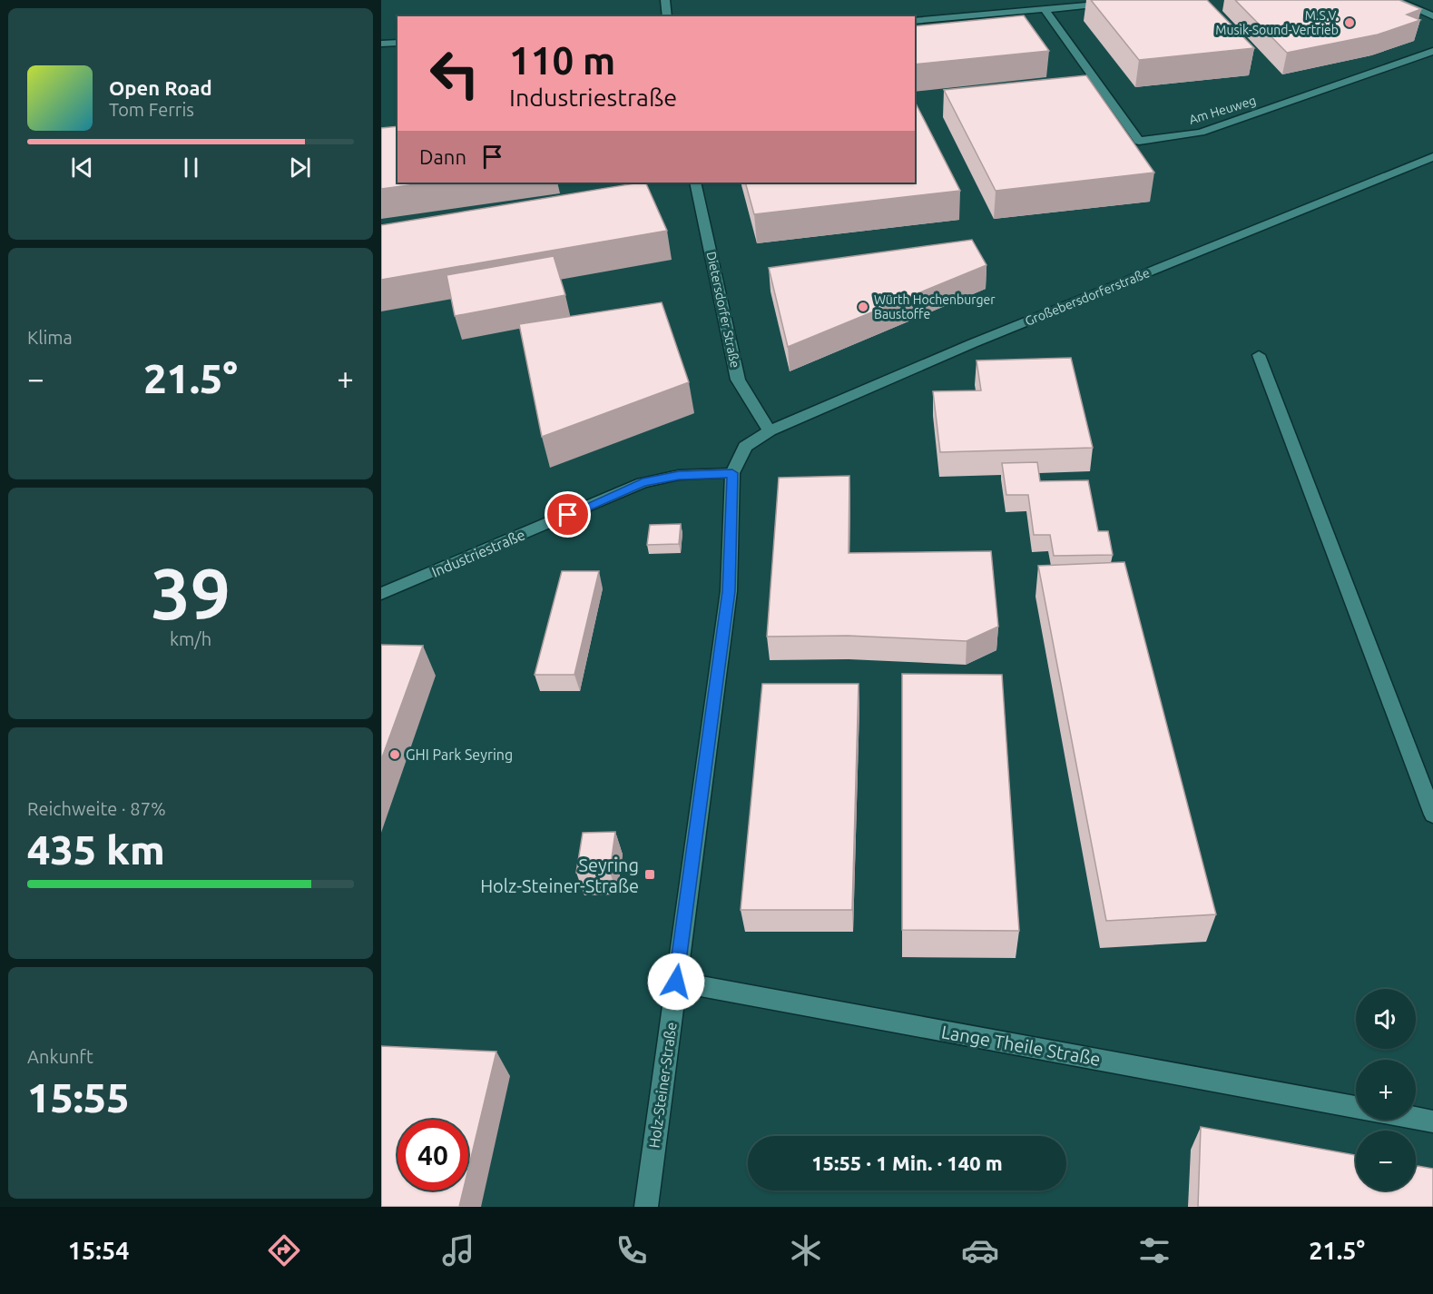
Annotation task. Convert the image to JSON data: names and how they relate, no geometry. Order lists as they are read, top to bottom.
{
  "streets": {
    "street": [
      "Am Heuweg",
      "Großebersdorferstraße",
      "Dietersdorfer Straße",
      "Industriestraße",
      "Lange Theile Straße",
      "Holz-Steiner-Straße"
    ]
  },
  "crossings": [
    ["Großebersdorferstraße", "Dietersdorfer Straße"],
    ["Großebersdorferstraße", "Holz-Steiner-Straße"],
    ["Industriestraße", "Holz-Steiner-Straße"],
    ["Lange Theile Straße", "Holz-Steiner-Straße"]
  ],
  "places": {
    "other": ["M.S.V. Musik-Sound-Vertrieb", "Würth Hochenburger Baustoffe", "GHI Park Seyring"],
    "transit": ["Seyring Holz-Steiner-Straße"]
  },
  "page": {
    "turn": ["110 m", "Industriestraße"],
    "song": ["Open Road", "Tom Ferris"],
    "then": "Dann",
    "tile": [
      "Klima",
      ["39", "km/h"],
      ["Reichweite · 87%", "435 km"],
      ["Ankunft", "15:55"]
    ],
    "heat": ["−", "21.5°", "+"],
    "map_buttons": ["+", "−"],
    "limit": "40",
    "trip": "15:55 · 1 Min. · 140 m",
    "tabs": ["15:54", "21.5°"]
  }
}
